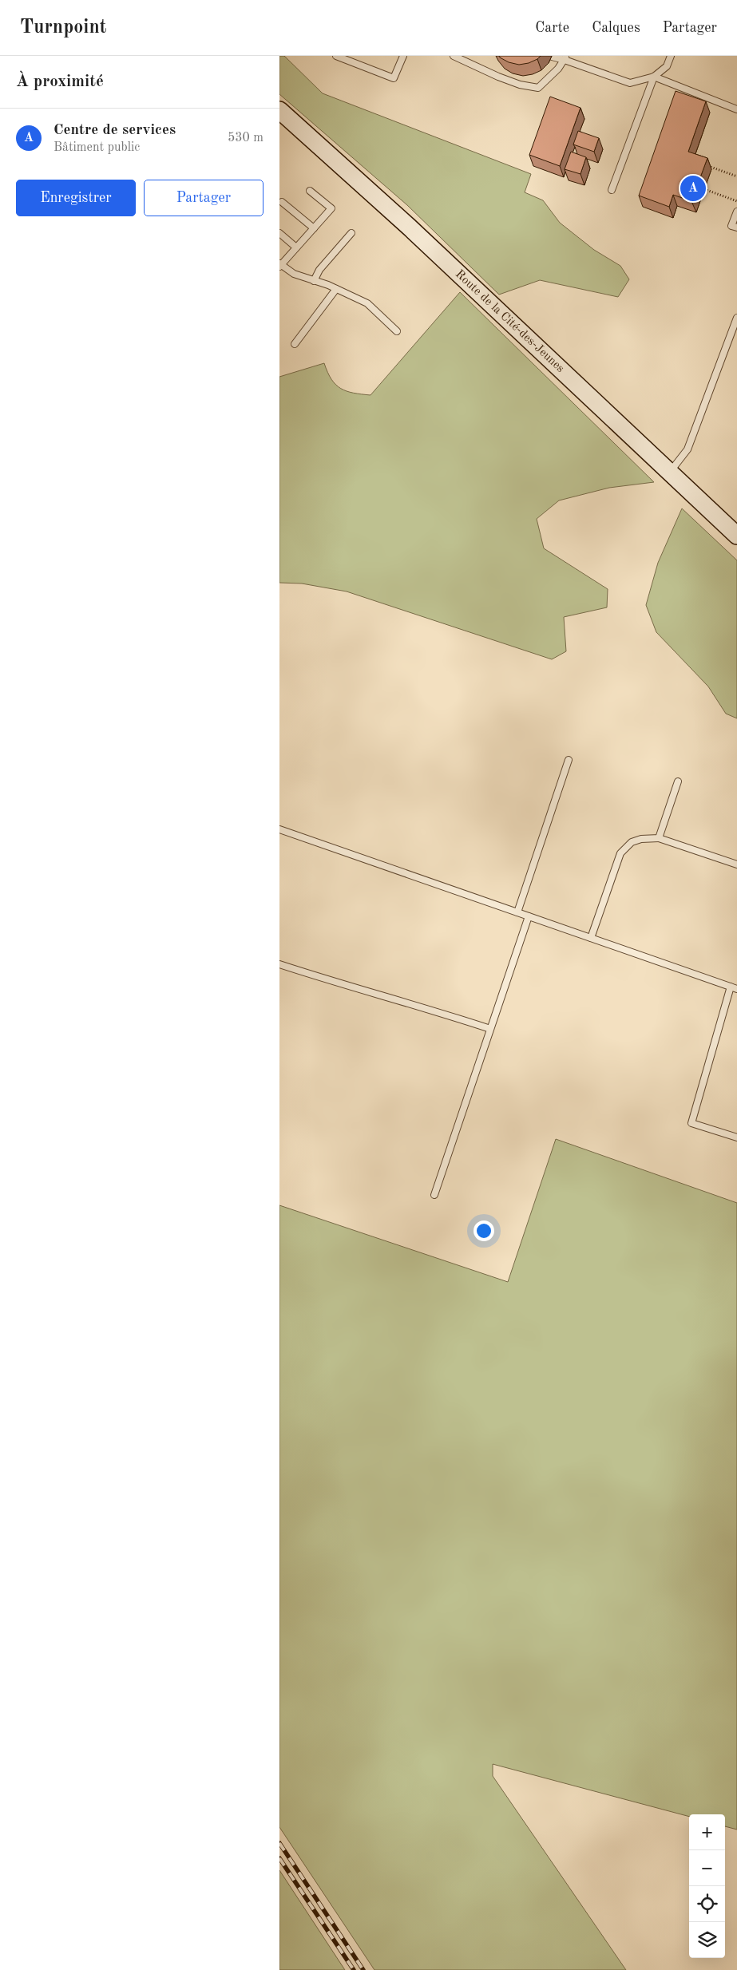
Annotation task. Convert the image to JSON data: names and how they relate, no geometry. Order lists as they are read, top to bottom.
{
  "streets": {
    "main road": ["Route de la Cité-des-Jeunes"]
  },
  "page": {
    "header": "Turnpoint",
    "nav": ["Carte", "Calques", "Partager"],
    "heading": "À proximité",
    "list": [
      {
        "mark": "A",
        "name": "Centre de services",
        "note": "Bâtiment public",
        "value": "530 m"
      }
    ],
    "buttons": ["Enregistrer", "Partager"],
    "pins": "A",
    "map_buttons": ["+", "−"]
  }
}
